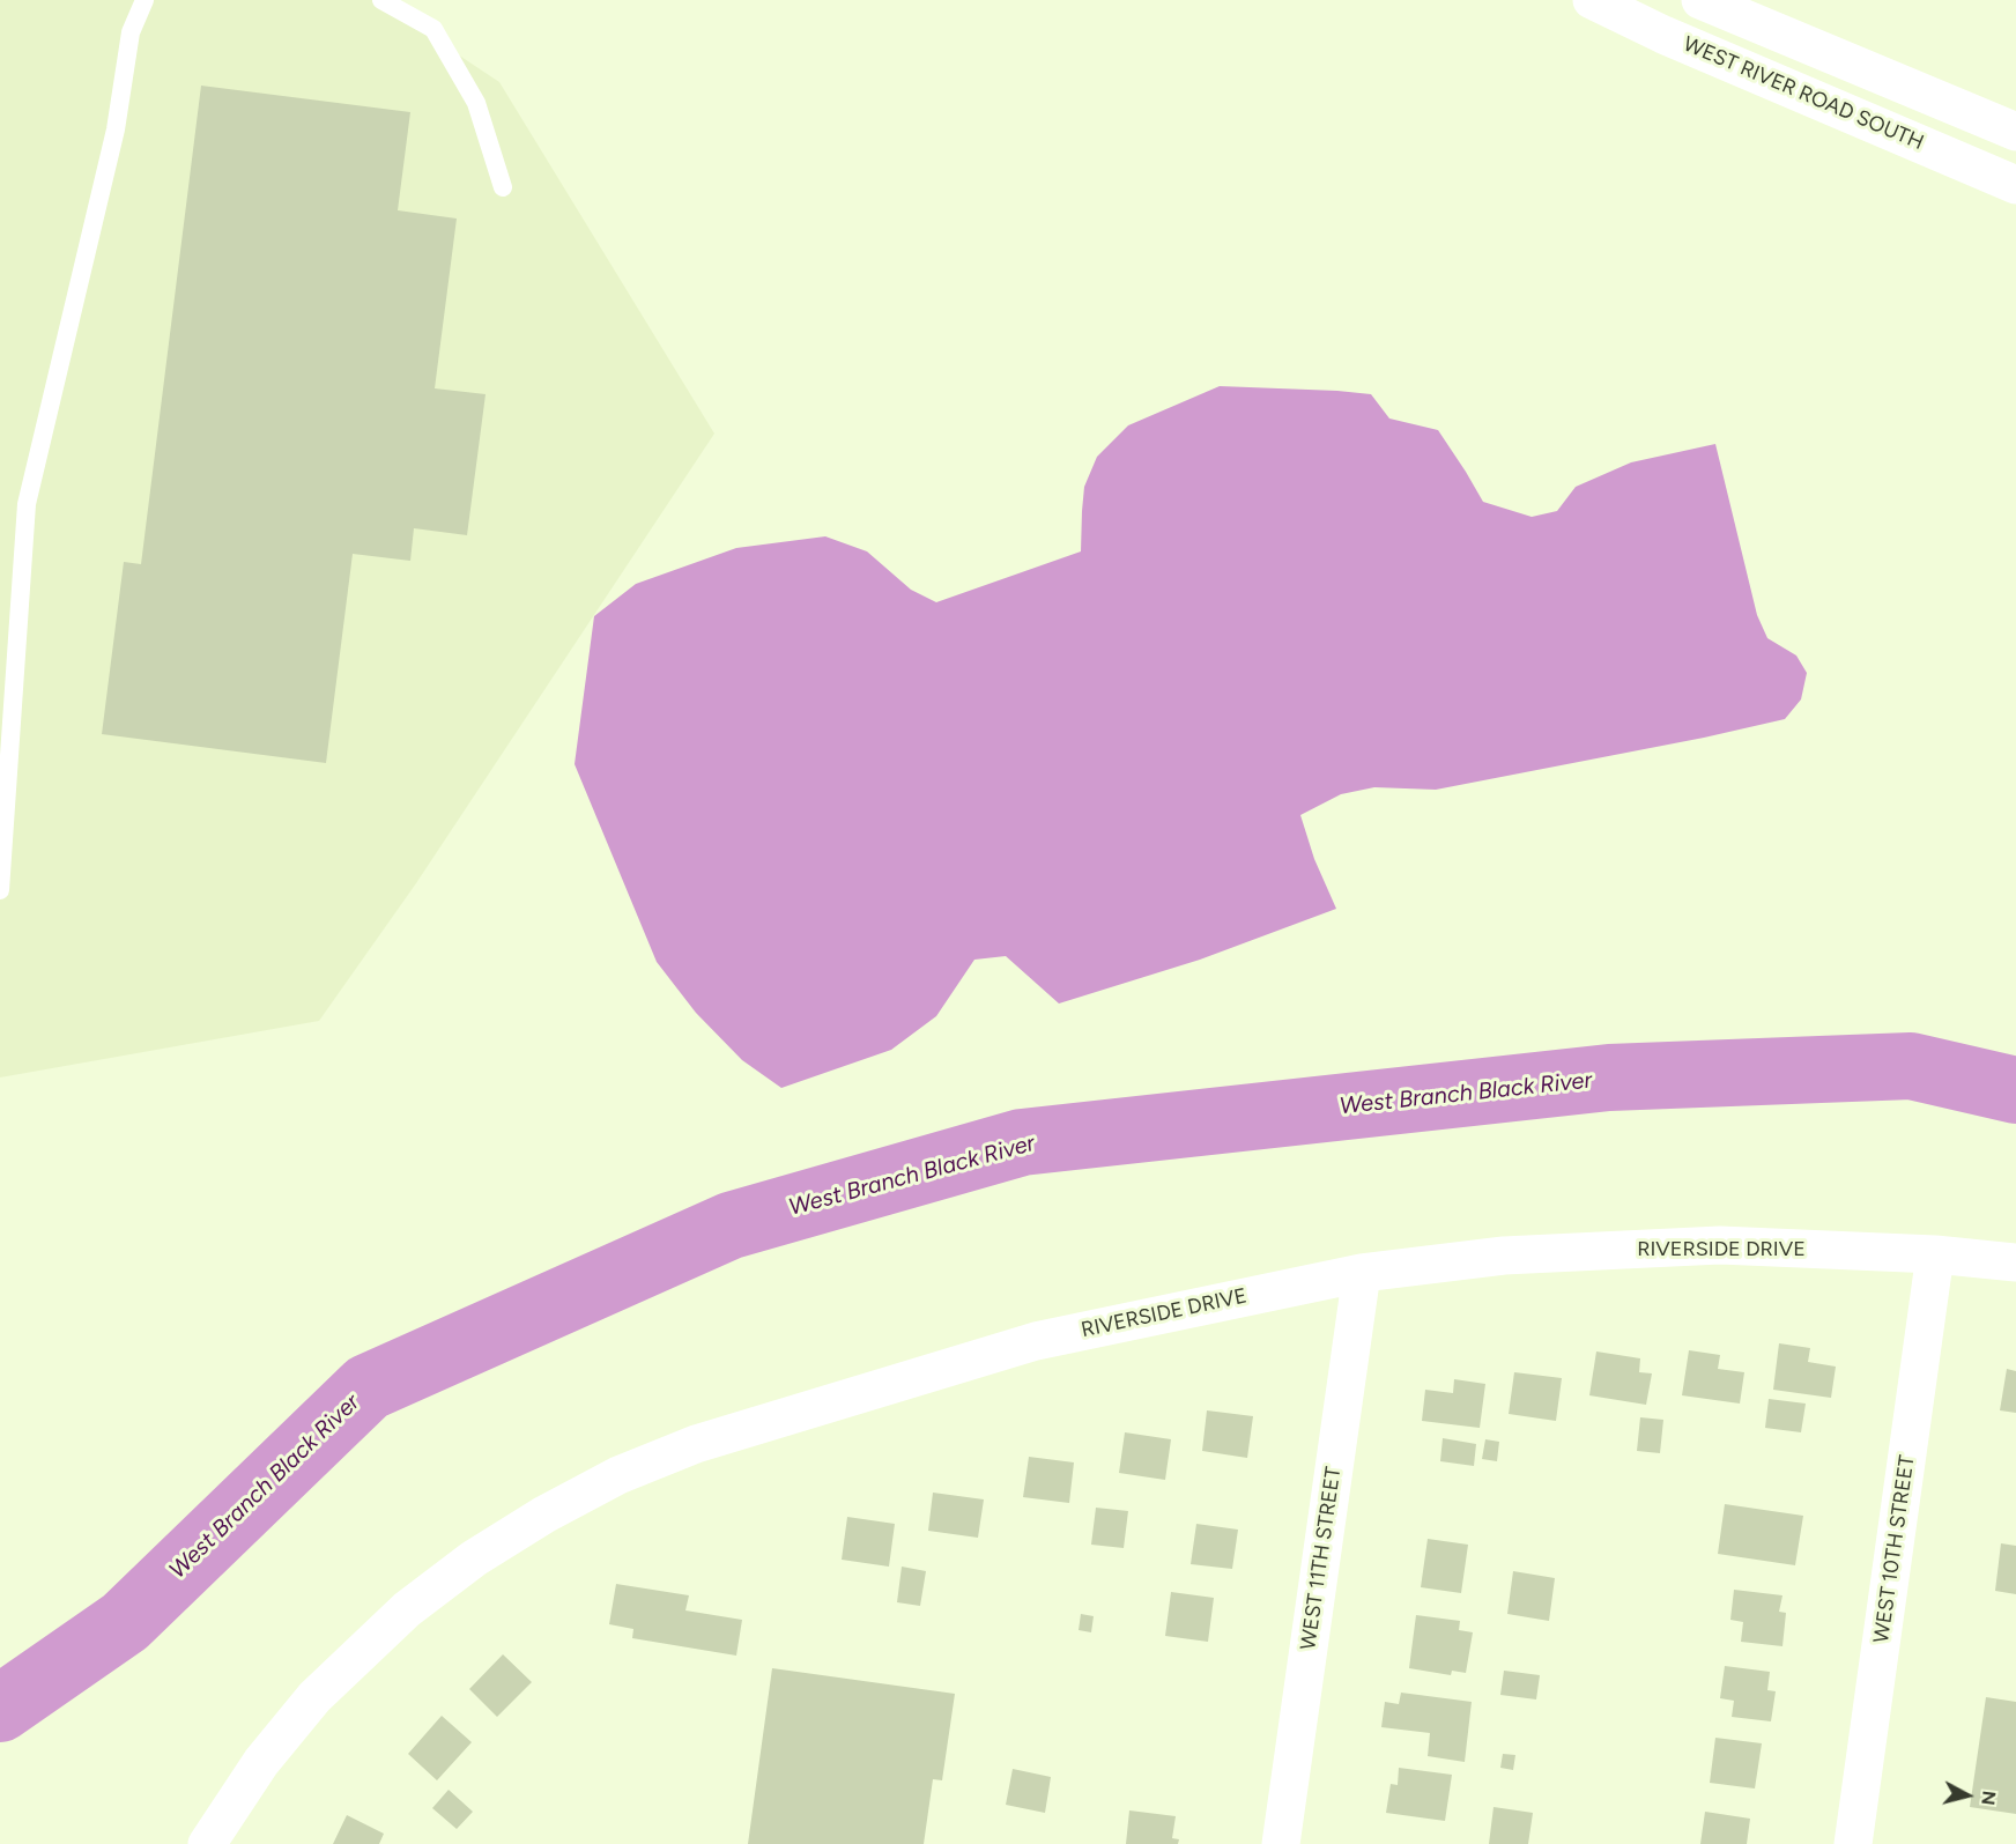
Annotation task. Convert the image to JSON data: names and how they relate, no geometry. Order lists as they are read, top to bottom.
{
  "streets": {
    "street": [
      "WEST RIVER ROAD SOUTH",
      "RIVERSIDE DRIVE",
      "WEST 10TH STREET",
      "WEST 11TH STREET"
    ]
  },
  "crossings": [
    ["RIVERSIDE DRIVE", "WEST 10TH STREET"],
    ["RIVERSIDE DRIVE", "WEST 11TH STREET"]
  ],
  "water": ["West Branch Black River"],
  "north": "right"
}
